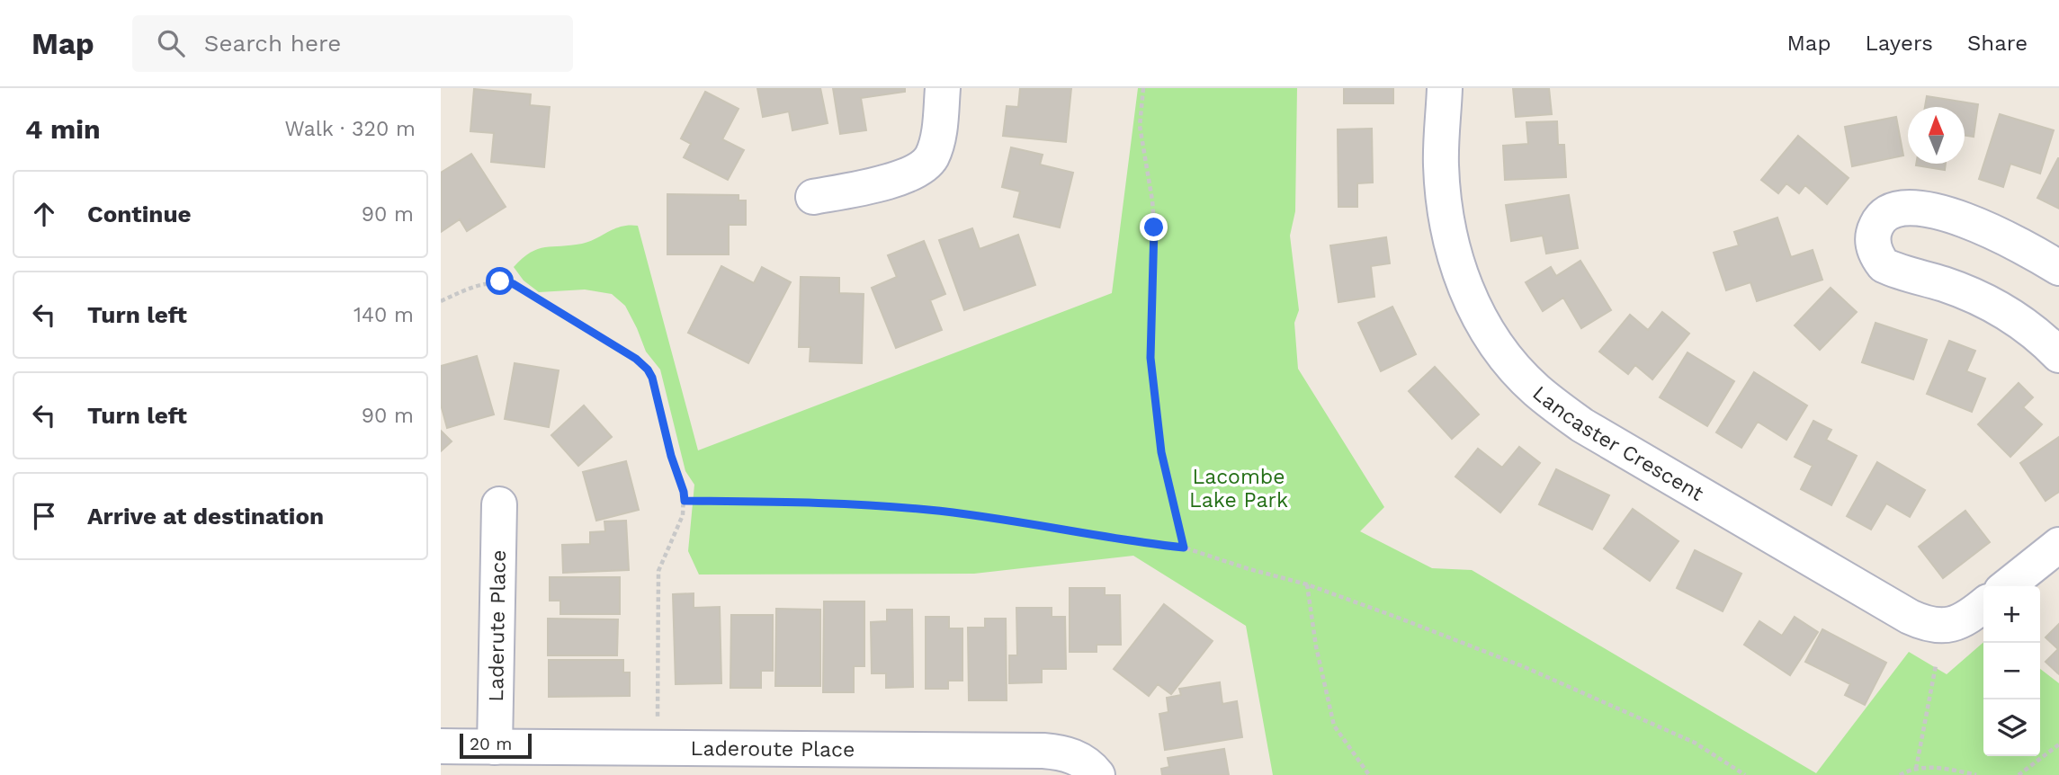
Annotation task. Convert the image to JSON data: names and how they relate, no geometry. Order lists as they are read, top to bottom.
{
  "streets": {
    "street": ["Lancaster Crescent", "Laderute Place", "Laderoute Place"]
  },
  "crossings": [
    ["Laderute Place", "Laderoute Place"]
  ],
  "parks": ["Lacombe Lake Park"],
  "scale_bar": "20 m",
  "north": "top",
  "page": {
    "header": "Map",
    "search": "Search here",
    "nav": ["Map", "Layers", "Share"],
    "heading": ["4 min", "Walk · 320 m"],
    "list": [
      ["Continue", "90 m"],
      ["Turn left", "140 m"],
      ["Turn left", "90 m"],
      "Arrive at destination"
    ],
    "map_buttons": ["+", "−"],
    "scale": "20 m"
  }
}
